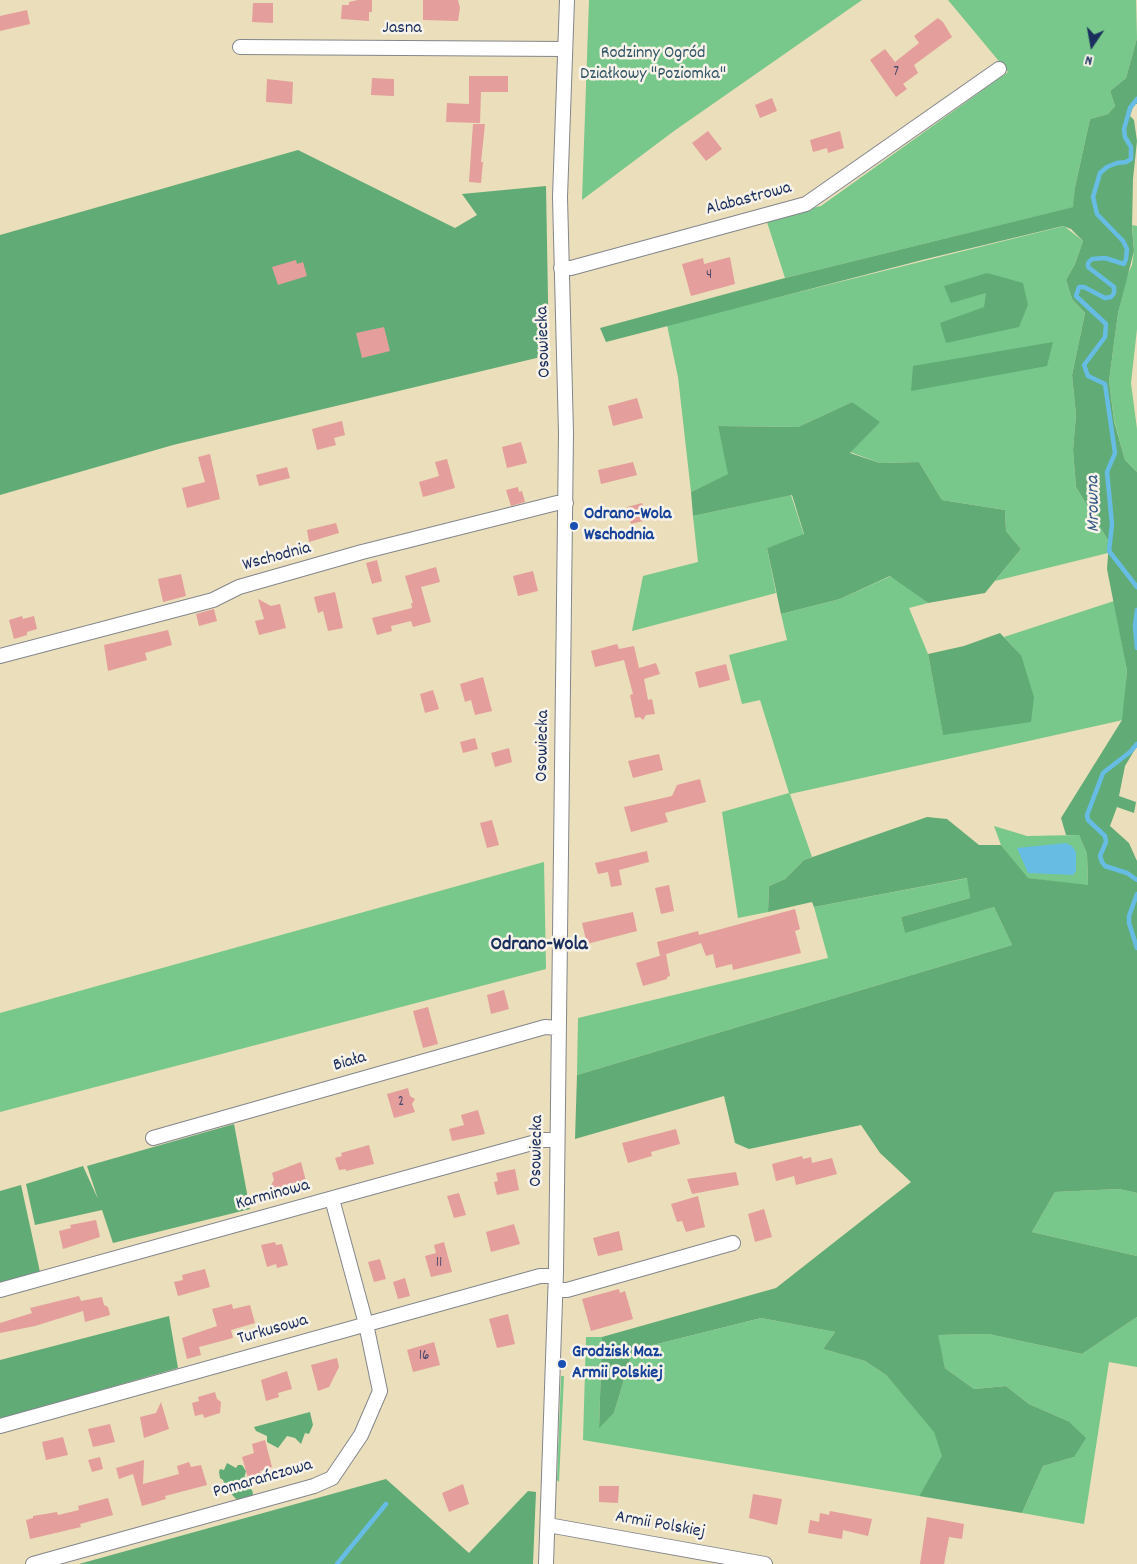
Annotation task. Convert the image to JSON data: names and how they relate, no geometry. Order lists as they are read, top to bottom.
{
  "streets": {
    "street": [
      "Jasna",
      "Alabastrowa",
      "Osowiecka",
      "Wschodnia",
      "Biała",
      "Karminowa",
      "Turkusowa",
      "Pomarańczowa",
      "Armii Polskiej"
    ]
  },
  "crossings": [
    ["Jasna", "Osowiecka"],
    ["Alabastrowa", "Osowiecka"],
    ["Osowiecka", "Wschodnia"],
    ["Osowiecka", "Biała"],
    ["Osowiecka", "Karminowa"],
    ["Osowiecka", "Turkusowa"],
    ["Osowiecka", "Armii Polskiej"],
    ["Karminowa", "Pomarańczowa"],
    ["Turkusowa", "Pomarańczowa"]
  ],
  "districts": ["Odrano-Wola"],
  "water": ["Mrowna"],
  "parks": ["Rodzinny Ogród Działkowy \"Poziomka\""],
  "places": ["Odrano-Wola Wschodnia", "Grodzisk Maz. Armii Polskiej"],
  "house_numbers": [
    "7",
    "4",
    "2",
    "11",
    "16"
  ],
  "north": "bottom"
}
